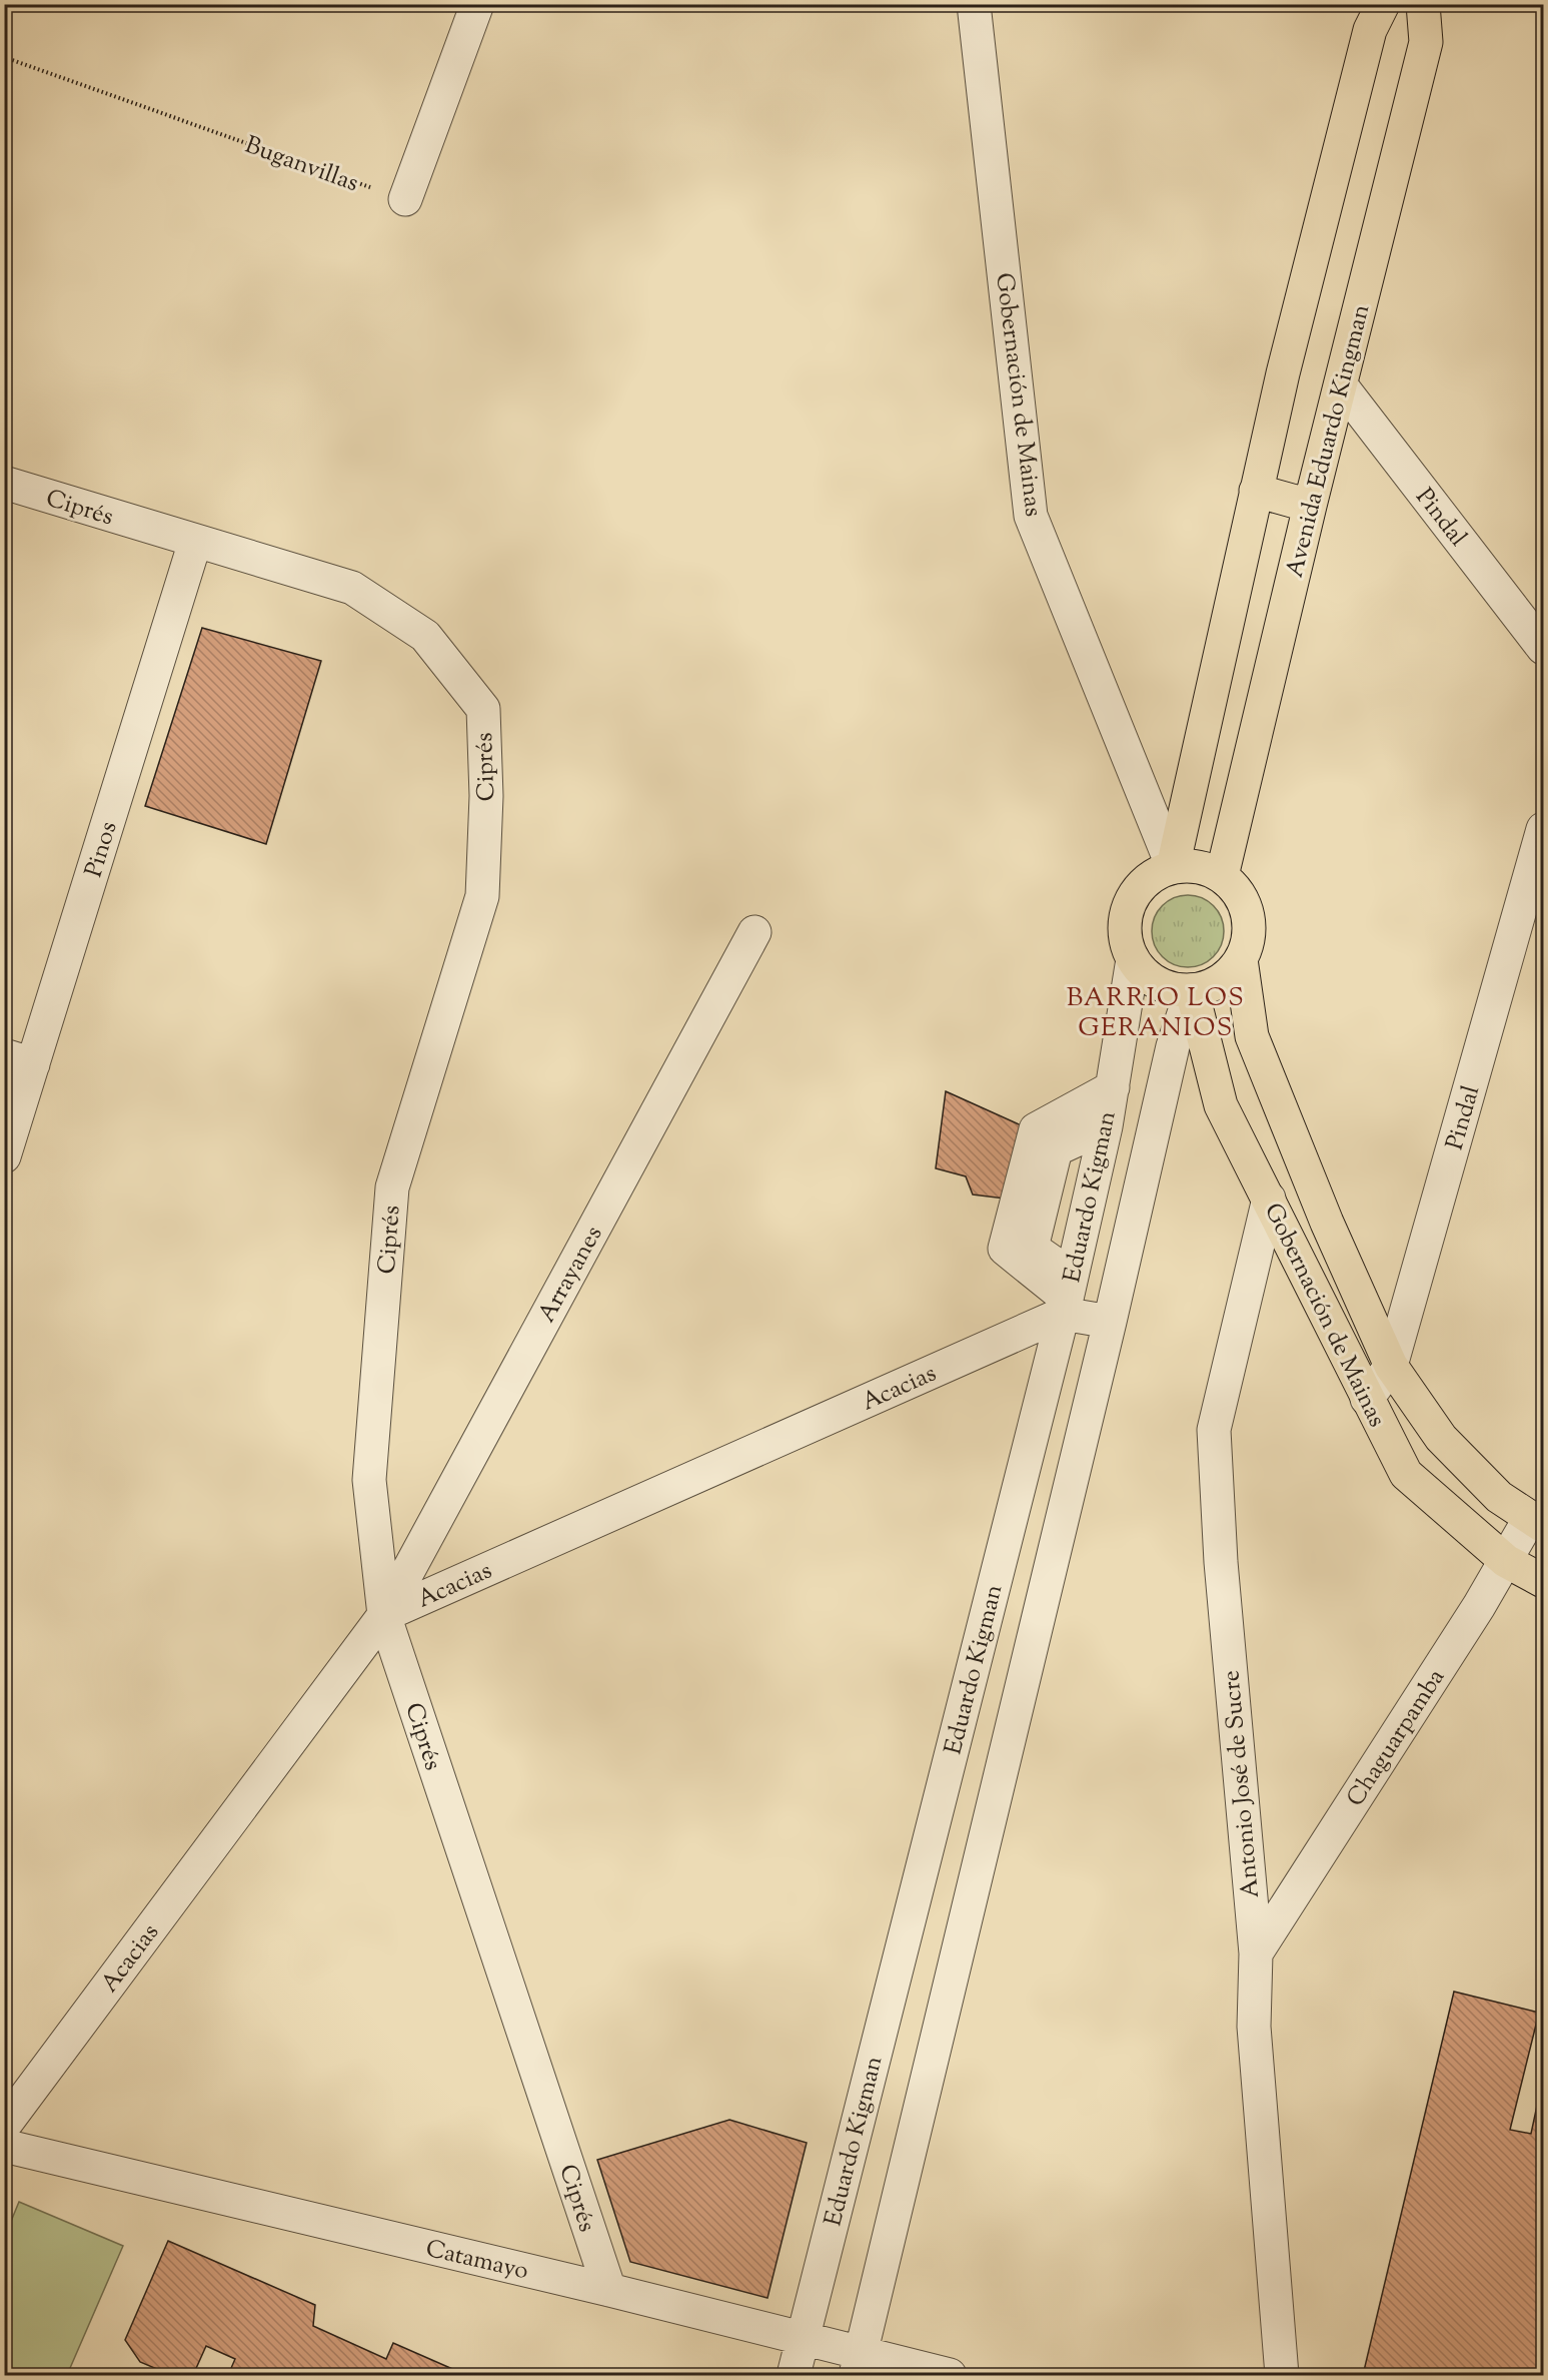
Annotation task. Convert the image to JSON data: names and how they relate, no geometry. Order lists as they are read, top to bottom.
{
  "streets": {
    "main road": ["Gobernación de Mainas", "Avenida Eduardo Kingman"],
    "street": [
      "Ciprés",
      "Pindal",
      "Pinos",
      "Eduardo Kigman",
      "Arrayanes",
      "Acacias",
      "Chaguarpamba",
      "Antonio José de Sucre",
      "Catamayo"
    ],
    "path": ["Buganvillas"]
  },
  "crossings": [
    ["Gobernación de Mainas", "Avenida Eduardo Kingman"],
    ["Gobernación de Mainas", "Pindal"],
    ["Gobernación de Mainas", "Eduardo Kigman"],
    ["Gobernación de Mainas", "Chaguarpamba"],
    ["Gobernación de Mainas", "Antonio José de Sucre"],
    ["Avenida Eduardo Kingman", "Pindal"],
    ["Avenida Eduardo Kingman", "Eduardo Kigman"],
    ["Ciprés", "Pinos"],
    ["Ciprés", "Arrayanes"],
    ["Ciprés", "Acacias"],
    ["Ciprés", "Catamayo"],
    ["Eduardo Kigman", "Acacias"],
    ["Eduardo Kigman", "Catamayo"],
    ["Arrayanes", "Acacias"],
    ["Chaguarpamba", "Antonio José de Sucre"]
  ],
  "districts": ["BARRIO LOS GERANIOS"]
}
